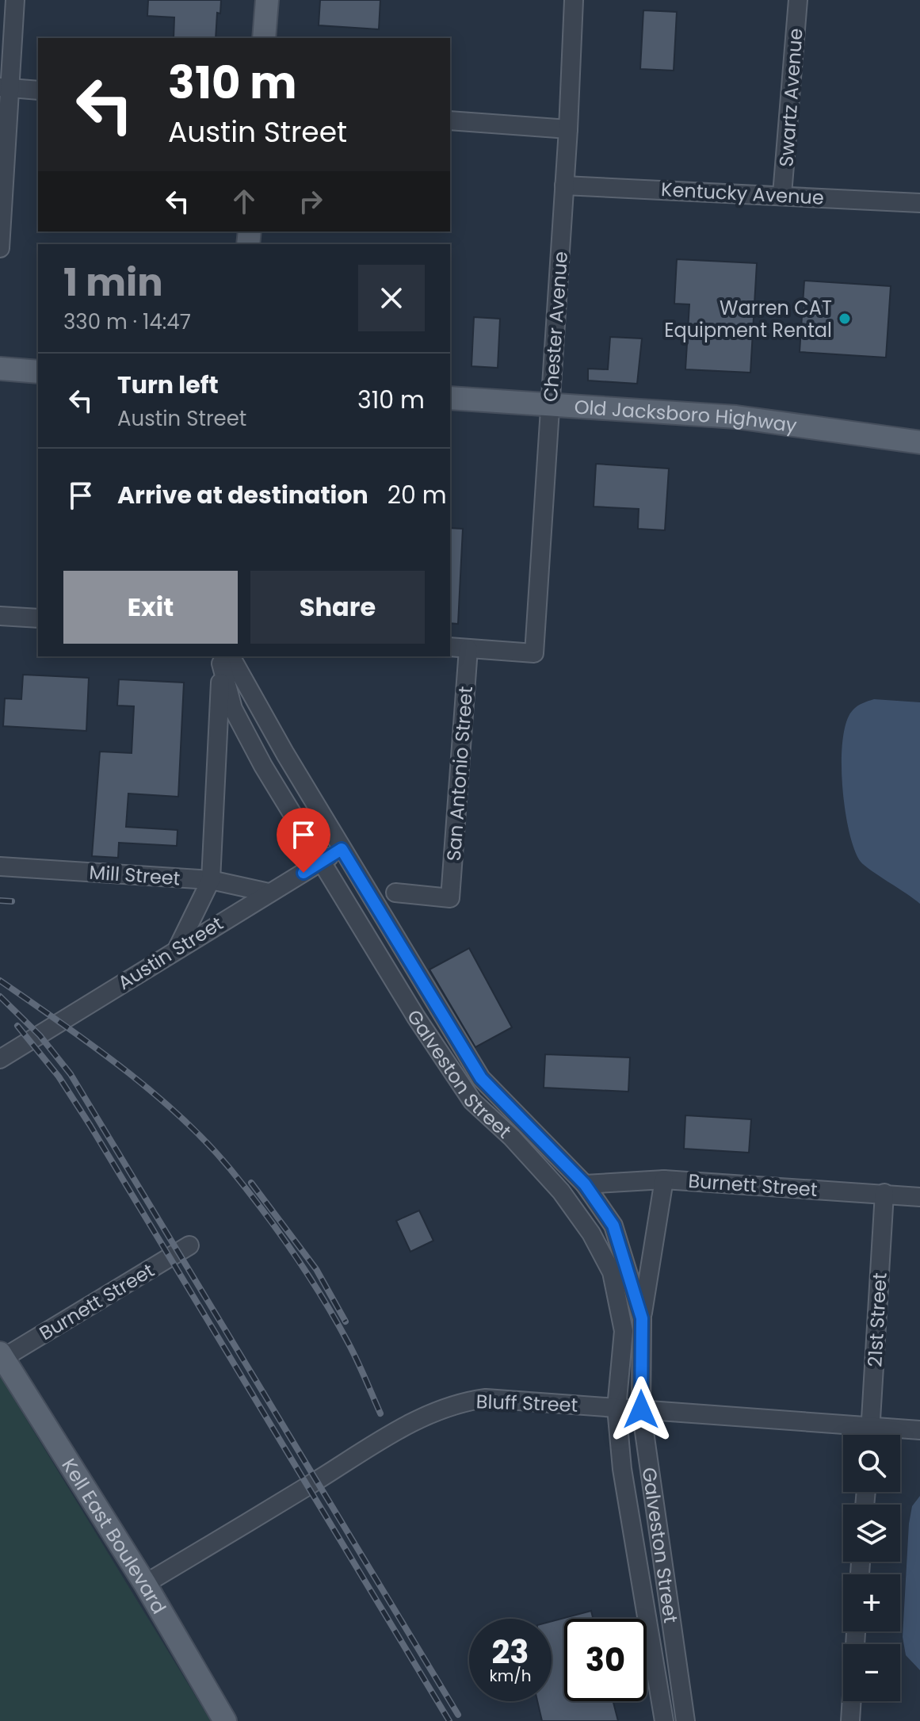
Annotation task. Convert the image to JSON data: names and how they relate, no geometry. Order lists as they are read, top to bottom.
{
  "streets": {
    "main road": ["Old Jacksboro Highway", "Kell East Boulevard"],
    "street": [
      "Swartz Avenue",
      "Kentucky Avenue",
      "Chester Avenue",
      "San Antonio Street",
      "Mill Street",
      "Austin Street",
      "Galveston Street",
      "Burnett Street",
      "21st Street",
      "Bluff Street"
    ]
  },
  "crossings": [
    ["Swartz Avenue", "Kentucky Avenue"],
    ["Kentucky Avenue", "Chester Avenue"],
    ["Chester Avenue", "Old Jacksboro Highway"],
    ["Chester Avenue", "San Antonio Street"],
    ["Mill Street", "Austin Street"],
    ["Austin Street", "Galveston Street"],
    ["Galveston Street", "Burnett Street"],
    ["Galveston Street", "Bluff Street"],
    ["Burnett Street", "21st Street"],
    ["Burnett Street", "Kell East Boulevard"],
    ["21st Street", "Bluff Street"],
    ["Bluff Street", "Kell East Boulevard"]
  ],
  "places": ["Warren CAT Equipment Rental"],
  "page": {
    "turn": ["310 m", "Austin Street"],
    "heading": ["1 min", "330 m · 14:47"],
    "list": [
      {
        "name": "Turn left",
        "note": "Austin Street",
        "value": "310 m"
      },
      {
        "name": "Arrive at destination",
        "value": "20 m"
      }
    ],
    "buttons": ["Exit", "Share"],
    "map_buttons": ["+", "−"],
    "speed": "23 km/h",
    "limit": "30"
  }
}
